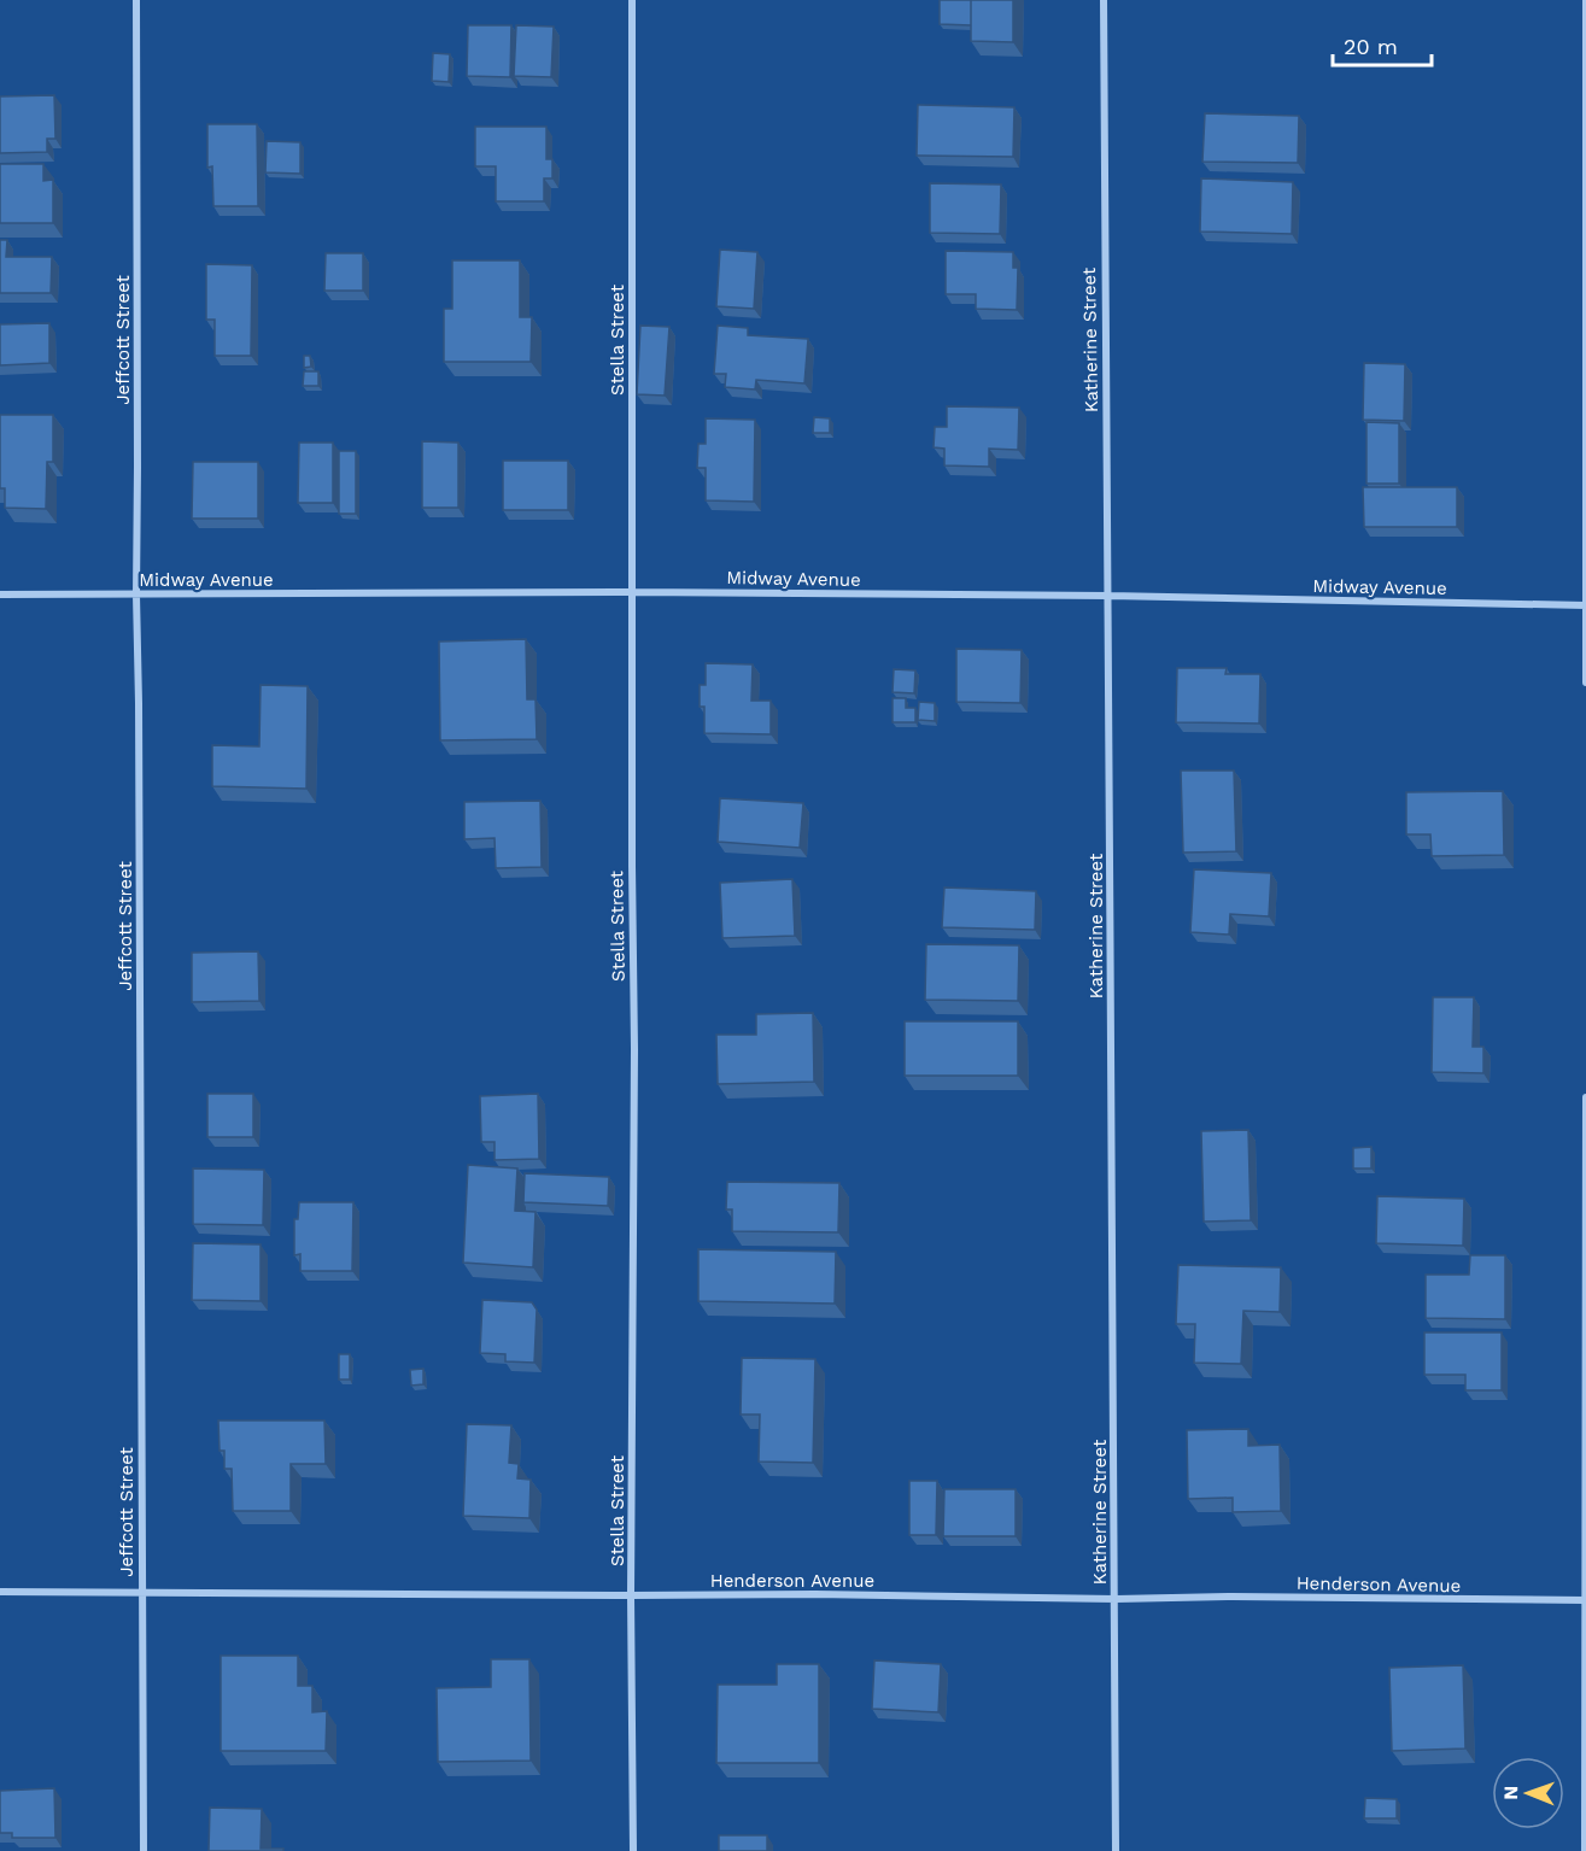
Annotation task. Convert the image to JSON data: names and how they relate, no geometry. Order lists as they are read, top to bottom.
{
  "streets": {
    "street": [
      "Jeffcott Street",
      "Stella Street",
      "Katherine Street",
      "Midway Avenue",
      "Henderson Avenue"
    ]
  },
  "crossings": [
    ["Jeffcott Street", "Midway Avenue"],
    ["Jeffcott Street", "Henderson Avenue"],
    ["Stella Street", "Midway Avenue"],
    ["Stella Street", "Henderson Avenue"],
    ["Katherine Street", "Midway Avenue"],
    ["Katherine Street", "Henderson Avenue"]
  ],
  "scale_bar": "20 m",
  "north": "left"
}
